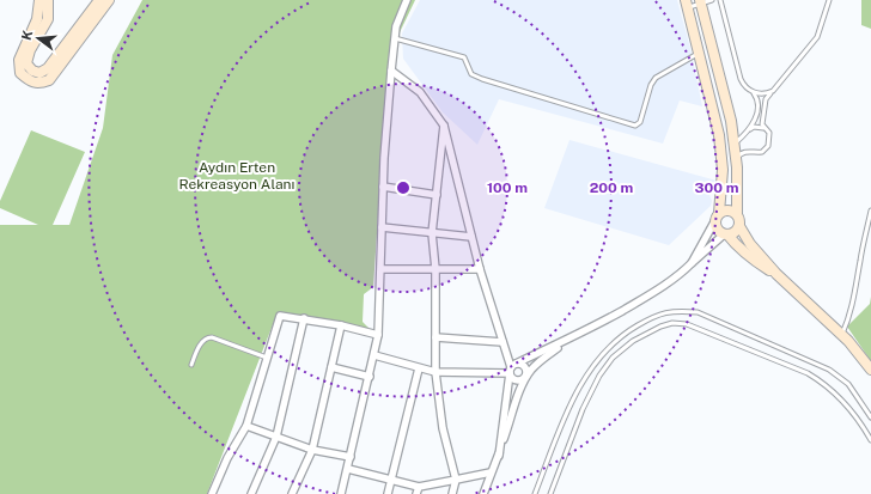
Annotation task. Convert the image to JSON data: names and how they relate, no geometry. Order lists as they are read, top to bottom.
{
  "parks": ["Aydın Erten Rekreasyon Alanı"],
  "north": "left",
  "rings": ["100 m", "200 m", "300 m"]
}
